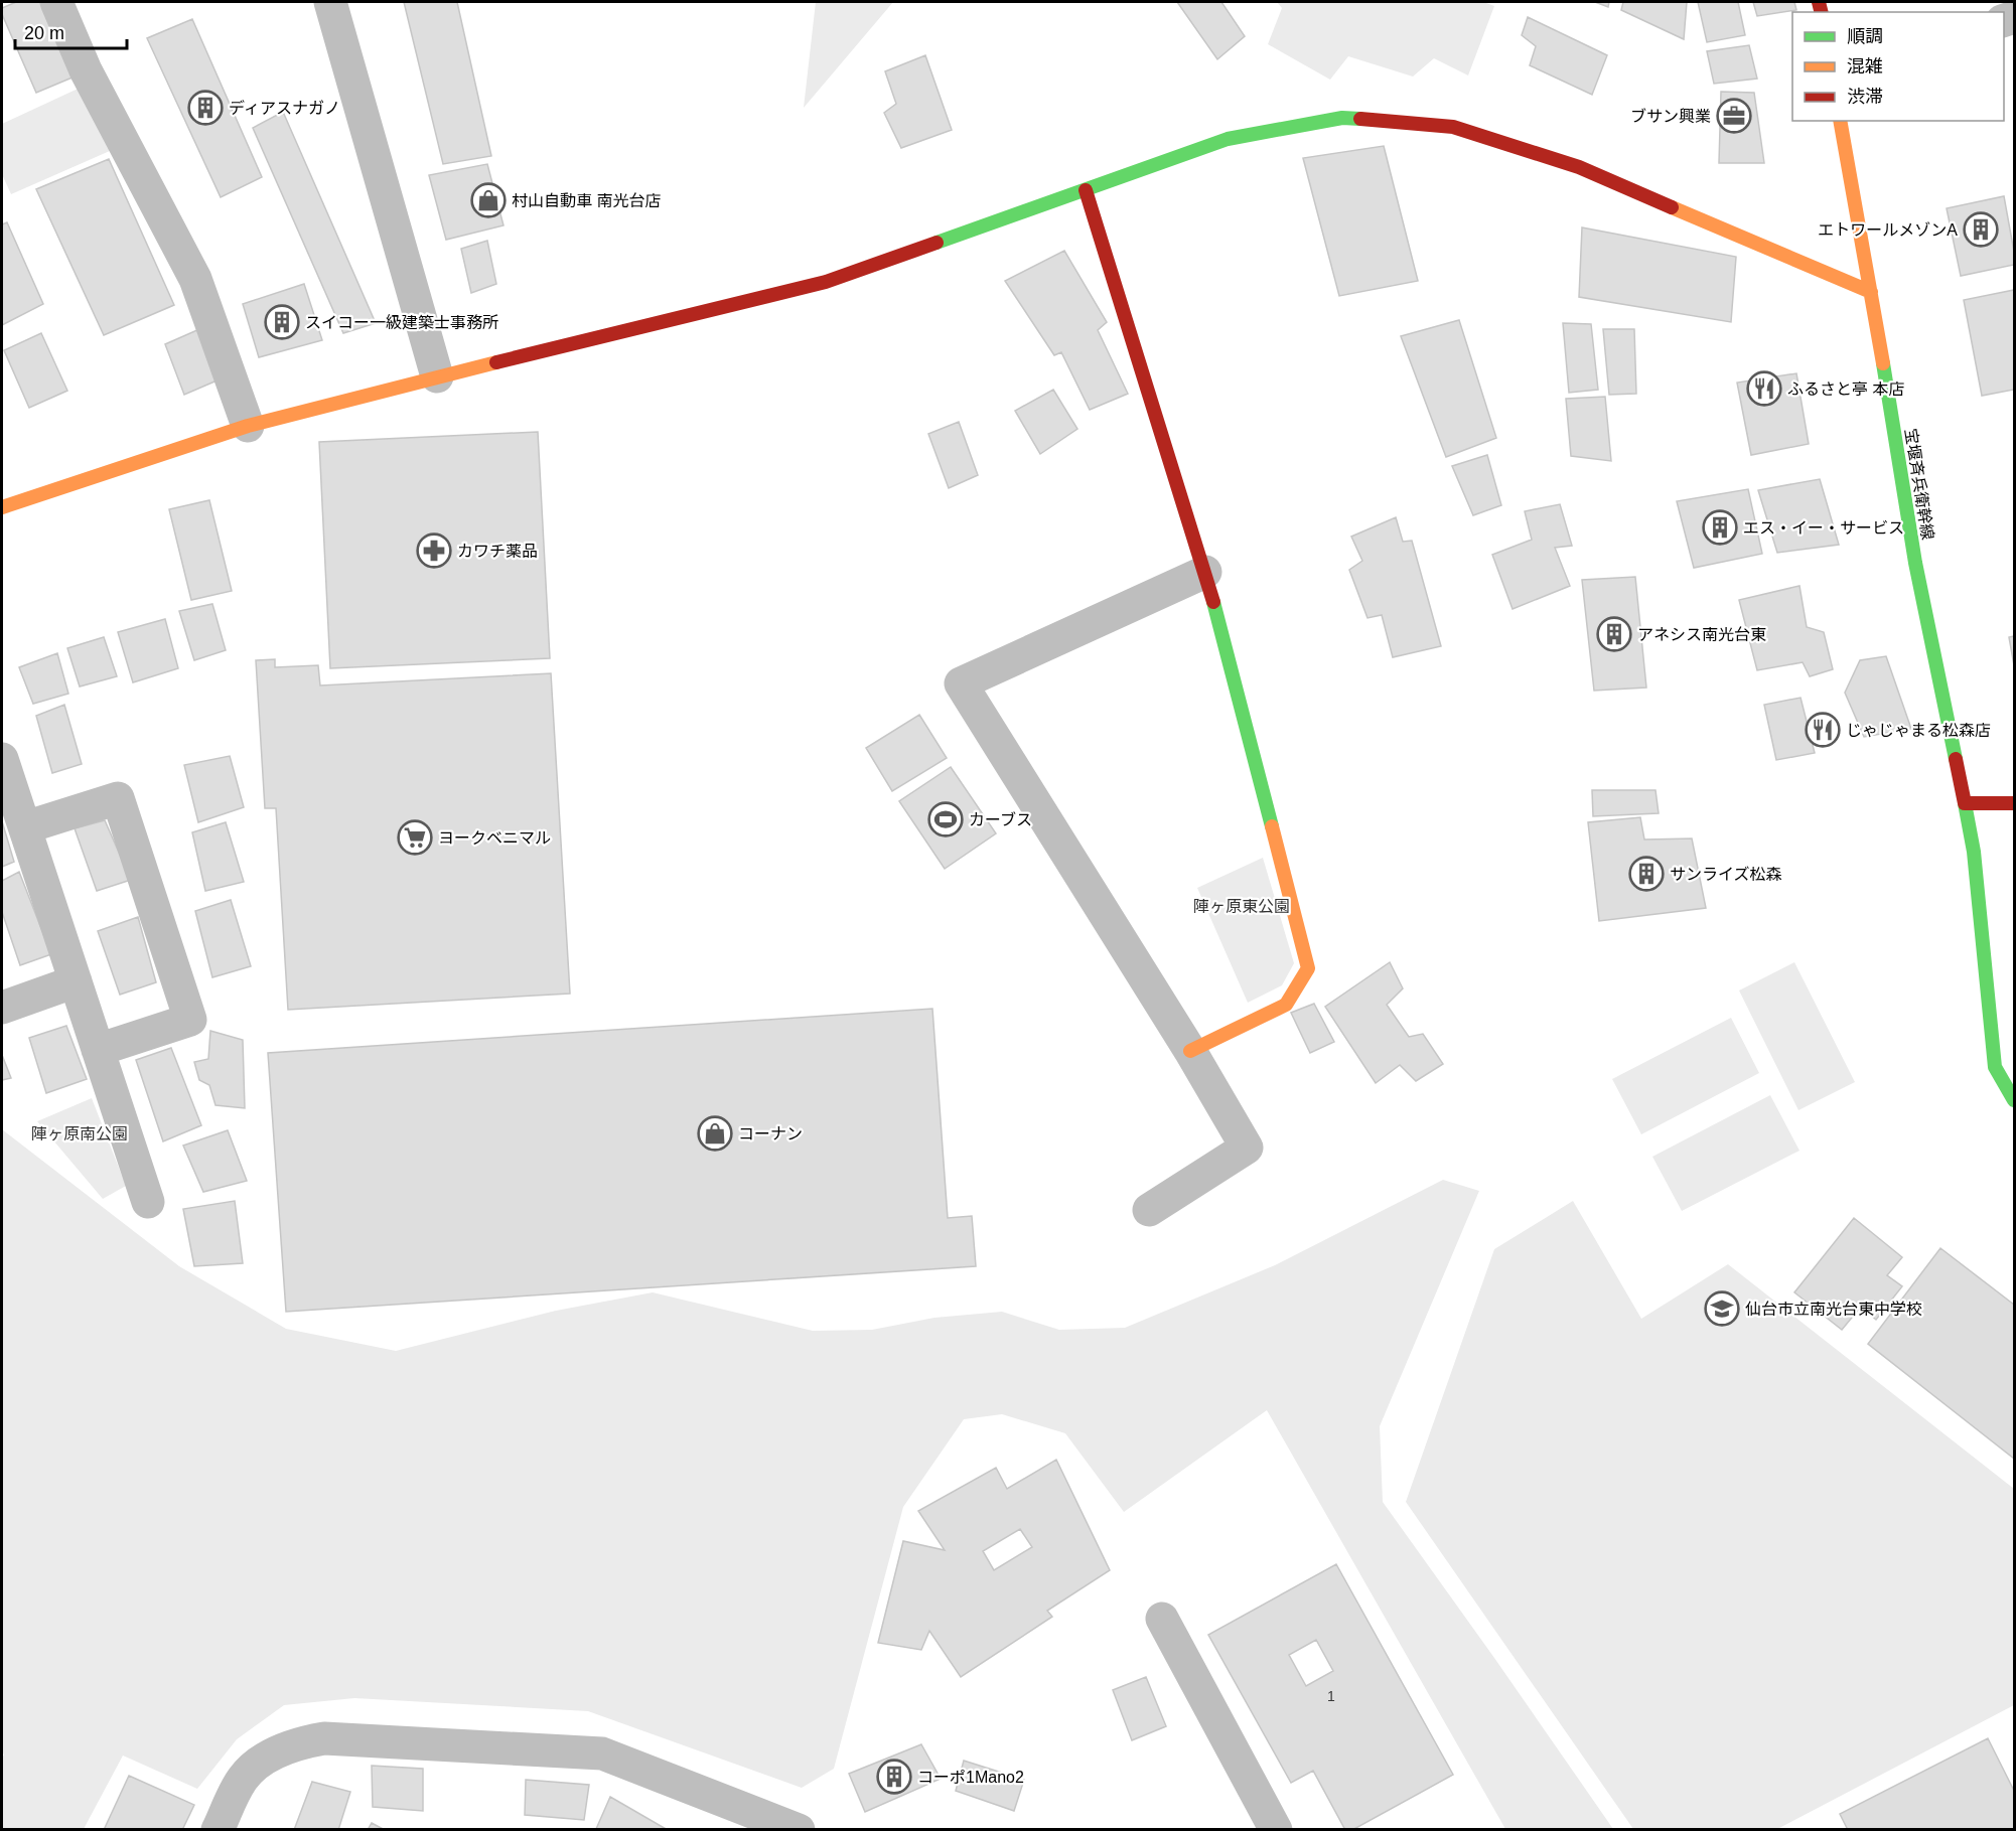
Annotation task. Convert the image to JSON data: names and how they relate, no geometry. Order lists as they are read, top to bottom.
{
  "streets": {
    "street": ["宝堰斉兵衛幹線"]
  },
  "parks": ["陣ヶ原東公園", "陣ヶ原南公園"],
  "places": {
    "building": [
      "ディアスナガノ",
      "エトワールメゾンA",
      "スイコー一級建築士事務所",
      "エス・イー・サービス",
      "アネシス南光台東",
      "サンライズ松森",
      "コーポ1Mano2"
    ],
    "office": ["ブサン興業"],
    "shop": ["村山自動車 南光台店", "コーナン"],
    "restaurant": ["ふるさと亭 本店", "じゃじゃまる松森店"],
    "pharmacy": ["カワチ薬品"],
    "sports": ["カーブス"],
    "supermarket": ["ヨークベニマル"],
    "school or university": ["仙台市立南光台東中学校"]
  },
  "house_numbers": ["1"],
  "legend": ["順調", "混雑", "渋滞"],
  "scale_bar": "20 m"
}
